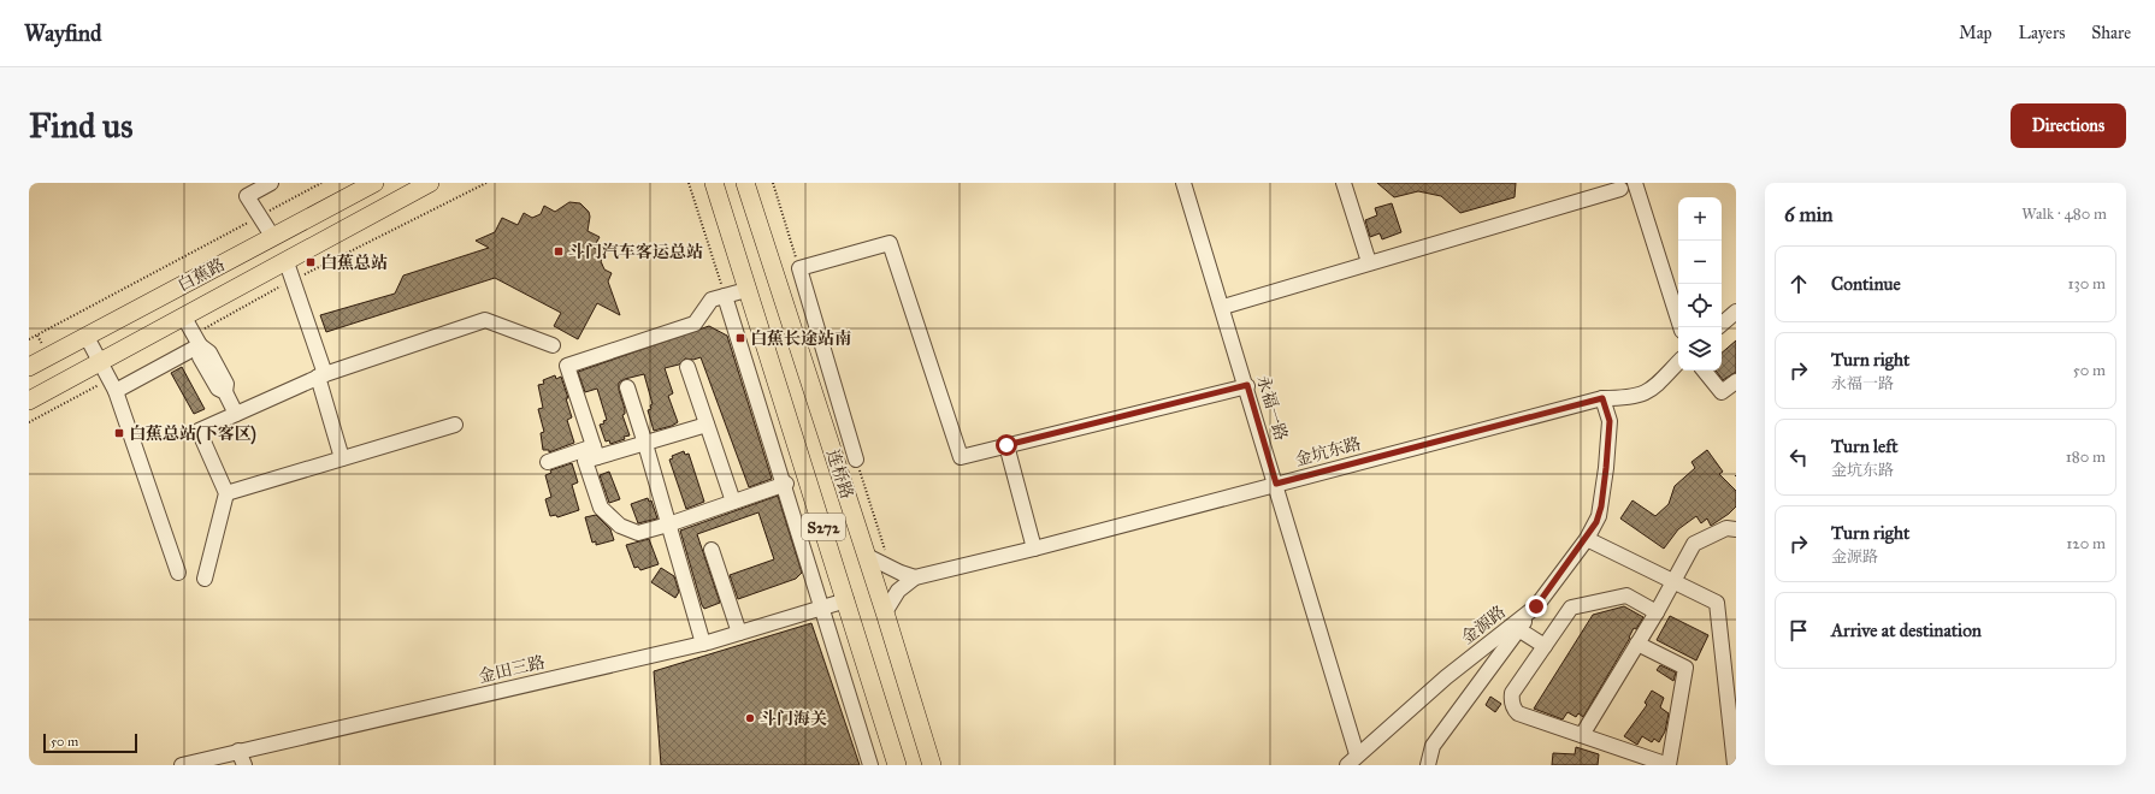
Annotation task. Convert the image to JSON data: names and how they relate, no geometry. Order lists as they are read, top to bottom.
{
  "streets": {
    "main road": ["白蕉路", "连桥路", "S272"],
    "street": [
      "永福一路",
      "金坑东路",
      "金源路",
      "金田三路"
    ]
  },
  "crossings": [
    ["永福一路", "金坑东路"],
    ["永福一路", "金源路"],
    ["金坑东路", "连桥路"],
    ["金坑东路", "金源路"],
    ["连桥路", "金田三路"]
  ],
  "places": {
    "transit": [
      "斗门汽车客运总站",
      "白蕉总站",
      "白蕉长途站南",
      "白蕉总站(下客区)"
    ],
    "other": ["斗门海关"]
  },
  "scale_bar": "50 m",
  "page": {
    "header": "Wayfind",
    "nav": ["Map", "Layers", "Share"],
    "buttons": "Directions",
    "title": "Find us",
    "heading": ["6 min", "Walk · 480 m"],
    "map_buttons": ["+", "−"],
    "list": [
      ["Continue", "130 m"],
      ["Turn right", "永福一路", "50 m"],
      ["Turn left", "金坑东路", "180 m"],
      ["Turn right", "金源路", "120 m"],
      "Arrive at destination"
    ],
    "scale": "50 m"
  }
}
